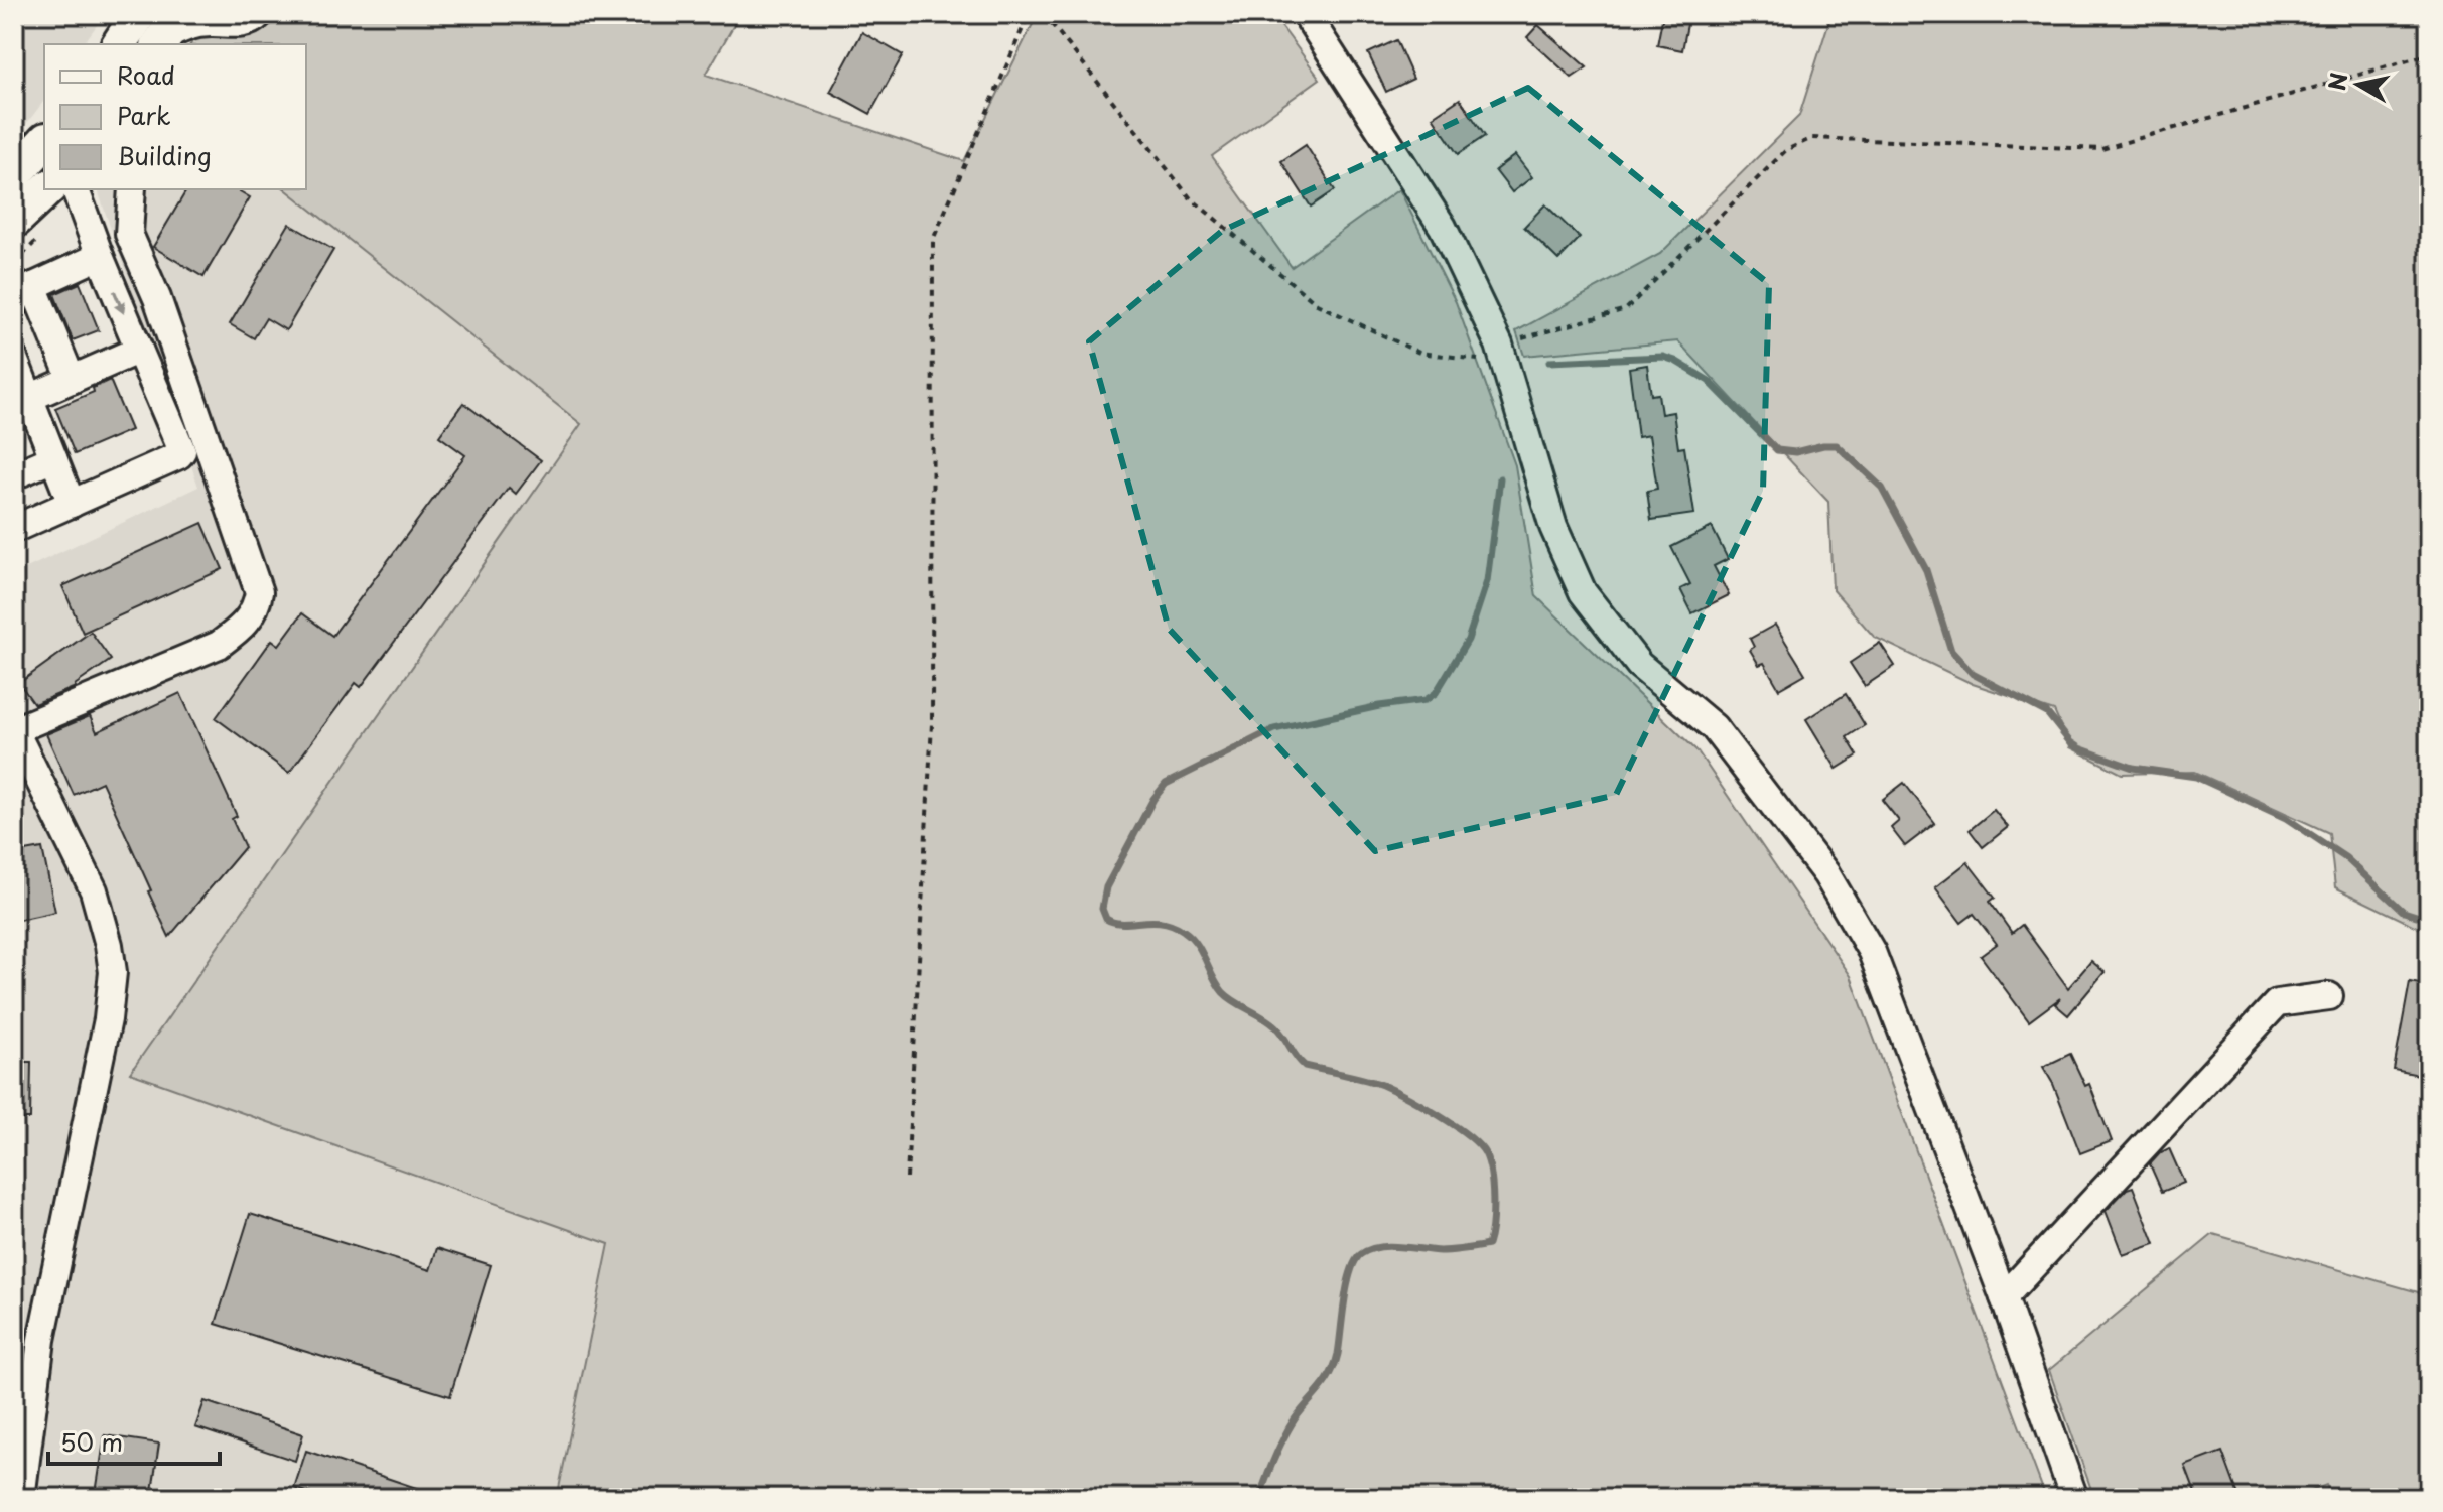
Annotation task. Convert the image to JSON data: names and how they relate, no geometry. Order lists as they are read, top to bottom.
{
  "legend": ["Road", "Park", "Building"],
  "scale_bar": "50 m",
  "north": "left"
}
